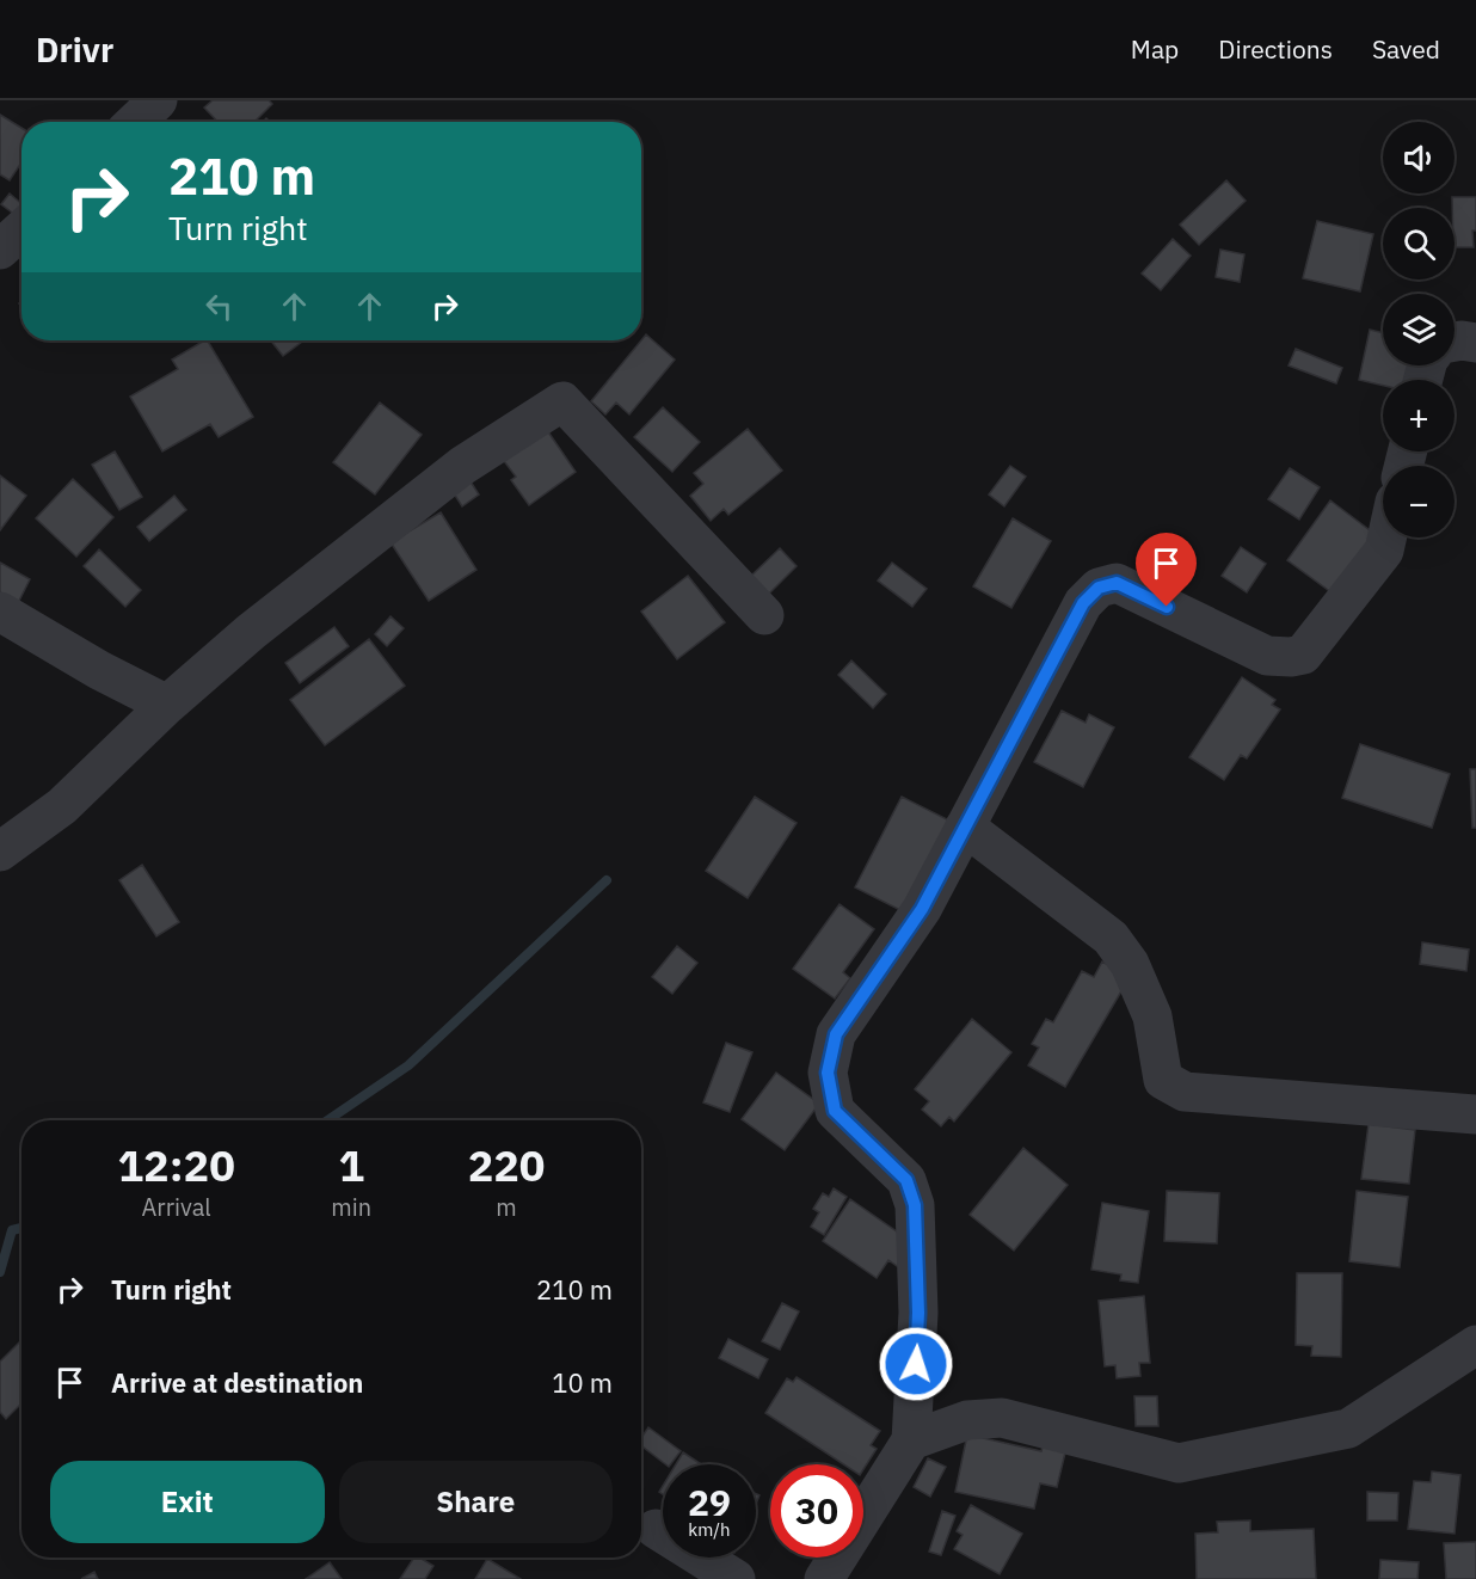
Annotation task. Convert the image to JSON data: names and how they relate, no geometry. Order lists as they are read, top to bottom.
{
  "page": {
    "header": "Drivr",
    "nav": ["Map", "Directions", "Saved"],
    "map_buttons": ["+", "−"],
    "turn": ["210 m", "Turn right"],
    "eta": [
      "12:20",
      "Arrival",
      "1",
      "min",
      "220",
      "m"
    ],
    "list": [
      {
        "name": "Turn right",
        "value": "210 m"
      },
      {
        "name": "Arrive at destination",
        "value": "10 m"
      }
    ],
    "buttons": ["Exit", "Share"],
    "speed": "29 km/h",
    "limit": "30"
  }
}
